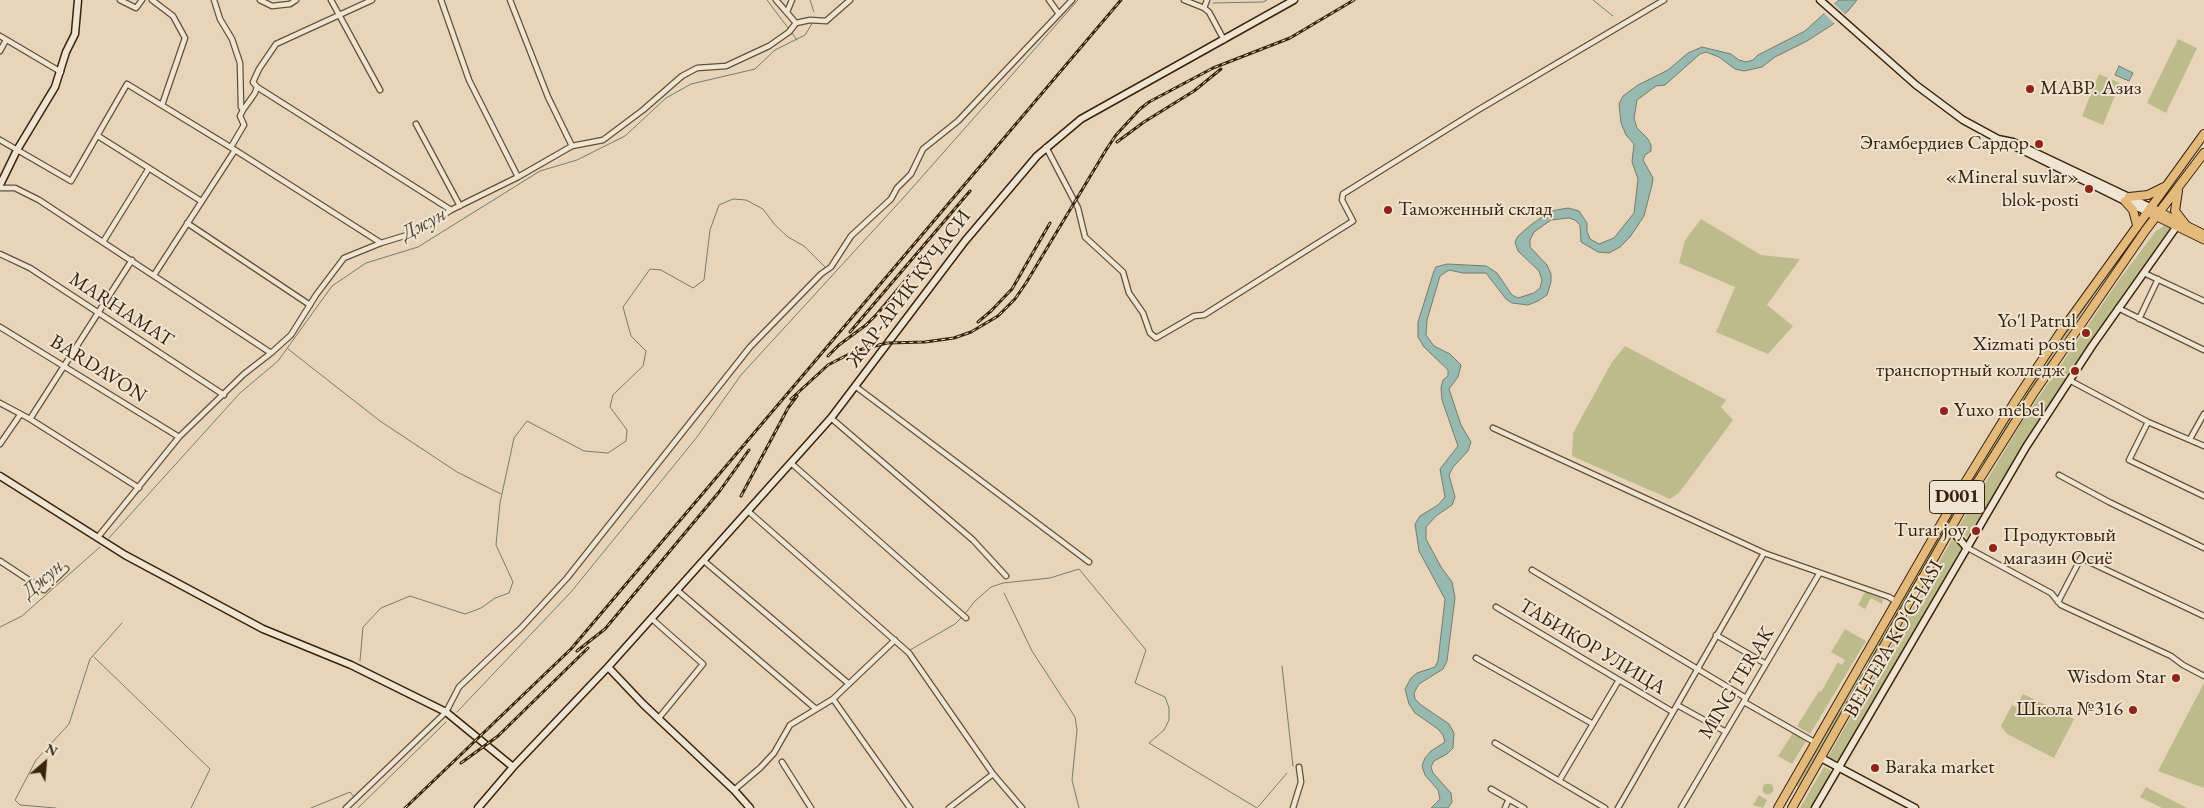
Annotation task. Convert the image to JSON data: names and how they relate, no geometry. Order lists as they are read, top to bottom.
{
  "streets": {
    "highway": ["D001"],
    "main road": ["ЖАР-АРИК КЎЧАСИ", "BELTEPA KO'CHASI"],
    "street": [
      "MARHAMAT",
      "BARDAVON",
      "ТАБИКОР УЛИЦА",
      "MING TERAK"
    ]
  },
  "water": ["Джун"],
  "places": [
    "МАВР. Азиз",
    "Эгамбердиев Сардор",
    "«Mineral suvlar» blok-posti",
    "Таможенный склад",
    "Yo'l Patrul Xizmati posti",
    "транспортный колледж",
    "Yuxo mebel",
    "Turar joy",
    "Продуктовый магазин Осиё",
    "Wisdom Star",
    "Школа №316",
    "Baraka market"
  ],
  "north": "top right"
}
